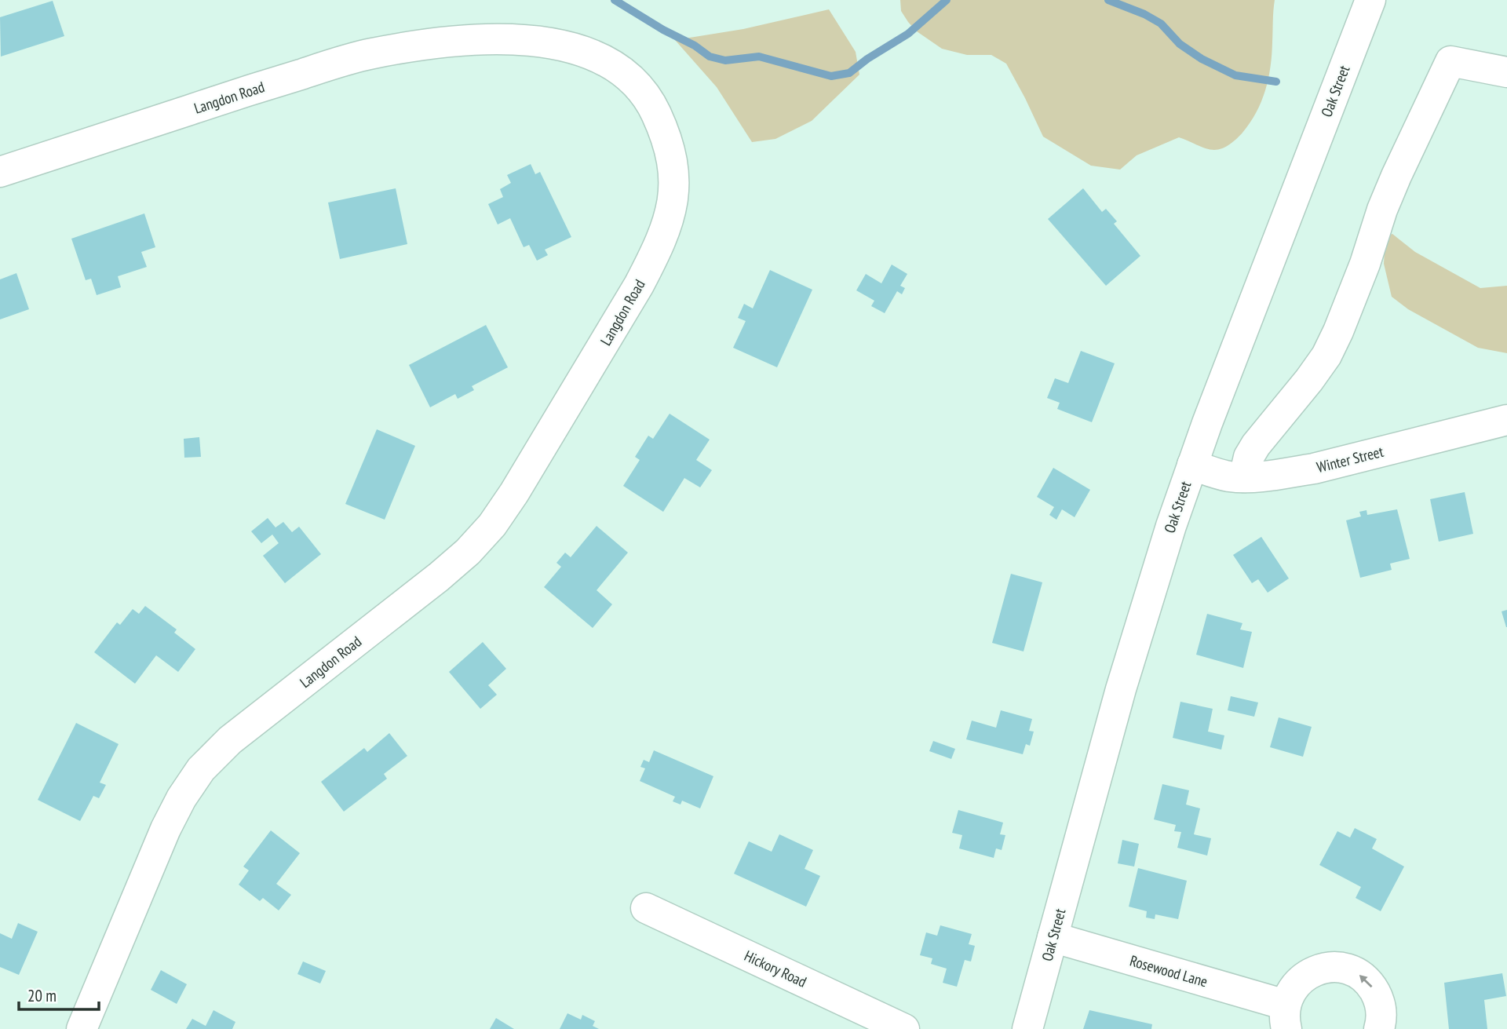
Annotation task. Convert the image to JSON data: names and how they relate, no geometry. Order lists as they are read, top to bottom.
{
  "streets": {
    "street": [
      "Oak Street",
      "Langdon Road",
      "Winter Street",
      "Hickory Road",
      "Rosewood Lane"
    ]
  },
  "crossings": [
    ["Oak Street", "Winter Street"],
    ["Oak Street", "Rosewood Lane"]
  ],
  "scale_bar": "20 m"
}
